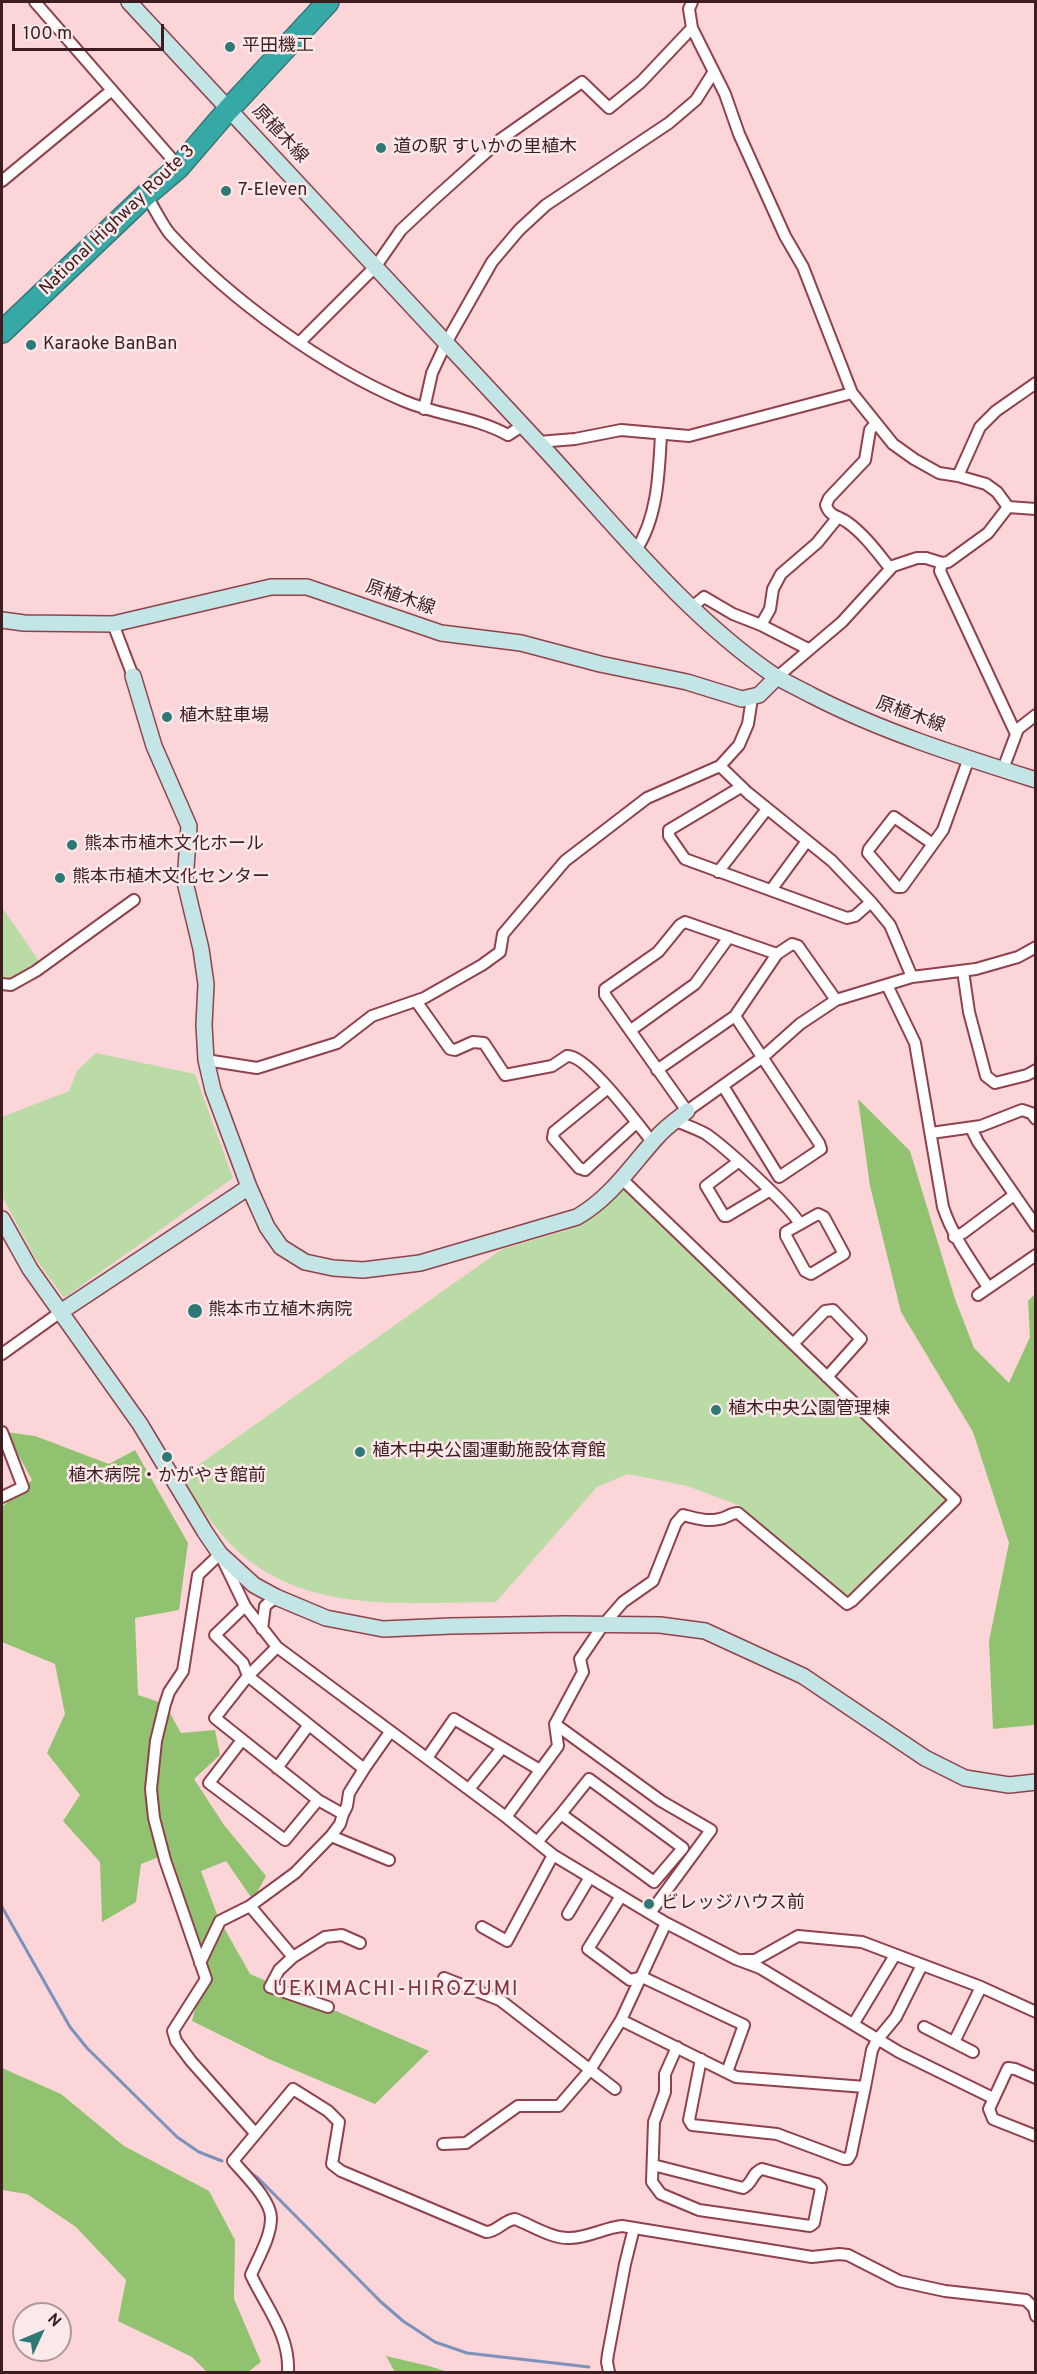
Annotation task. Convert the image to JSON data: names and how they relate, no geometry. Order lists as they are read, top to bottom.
{
  "streets": {
    "highway": ["National Highway Route 3"],
    "street": ["原植木線"]
  },
  "crossings": [
    ["原植木線", "National Highway Route 3"]
  ],
  "districts": ["UEKIMACHI-HIROZUMI"],
  "places": [
    "平田機工",
    "道の駅 すいかの里植木",
    "7-Eleven",
    "Karaoke BanBan",
    "植木駐車場",
    "熊本市植木文化ホール",
    "熊本市植木文化センター",
    "熊本市立植木病院",
    "植木中央公園管理棟",
    "植木中央公園運動施設体育館",
    "植木病院・かがやき館前",
    "ビレッジハウス前"
  ],
  "scale_bar": "100 m",
  "north": "top right"
}
